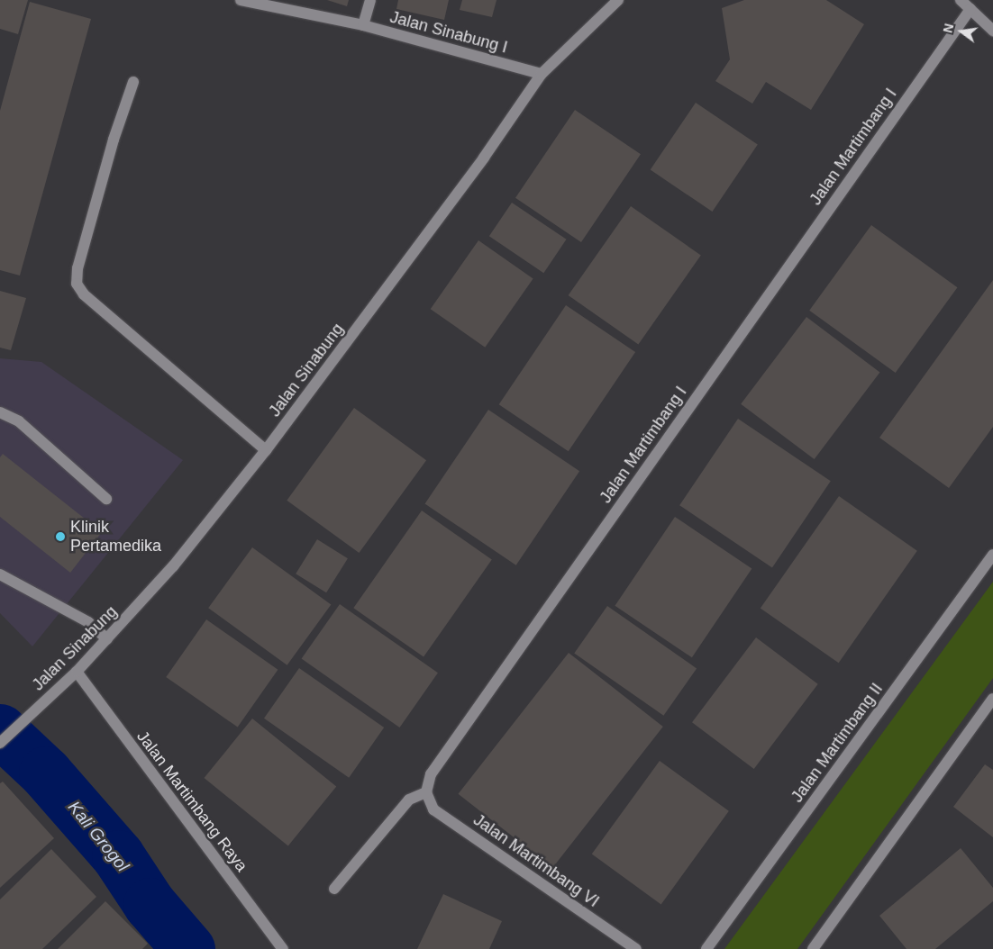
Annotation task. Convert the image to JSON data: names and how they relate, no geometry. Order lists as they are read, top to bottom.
{
  "streets": {
    "street": [
      "Jalan Sinabung I",
      "Jalan Martimbang I",
      "Jalan Sinabung",
      "Jalan Martimbang II",
      "Jalan Martimbang Raya",
      "Jalan Martimbang VI"
    ]
  },
  "crossings": [
    ["Jalan Sinabung I", "Jalan Sinabung"],
    ["Jalan Martimbang I", "Jalan Martimbang VI"],
    ["Jalan Sinabung", "Jalan Martimbang Raya"]
  ],
  "water": ["Kali Grogol"],
  "places": ["Klinik Pertamedika"],
  "north": "left"
}
